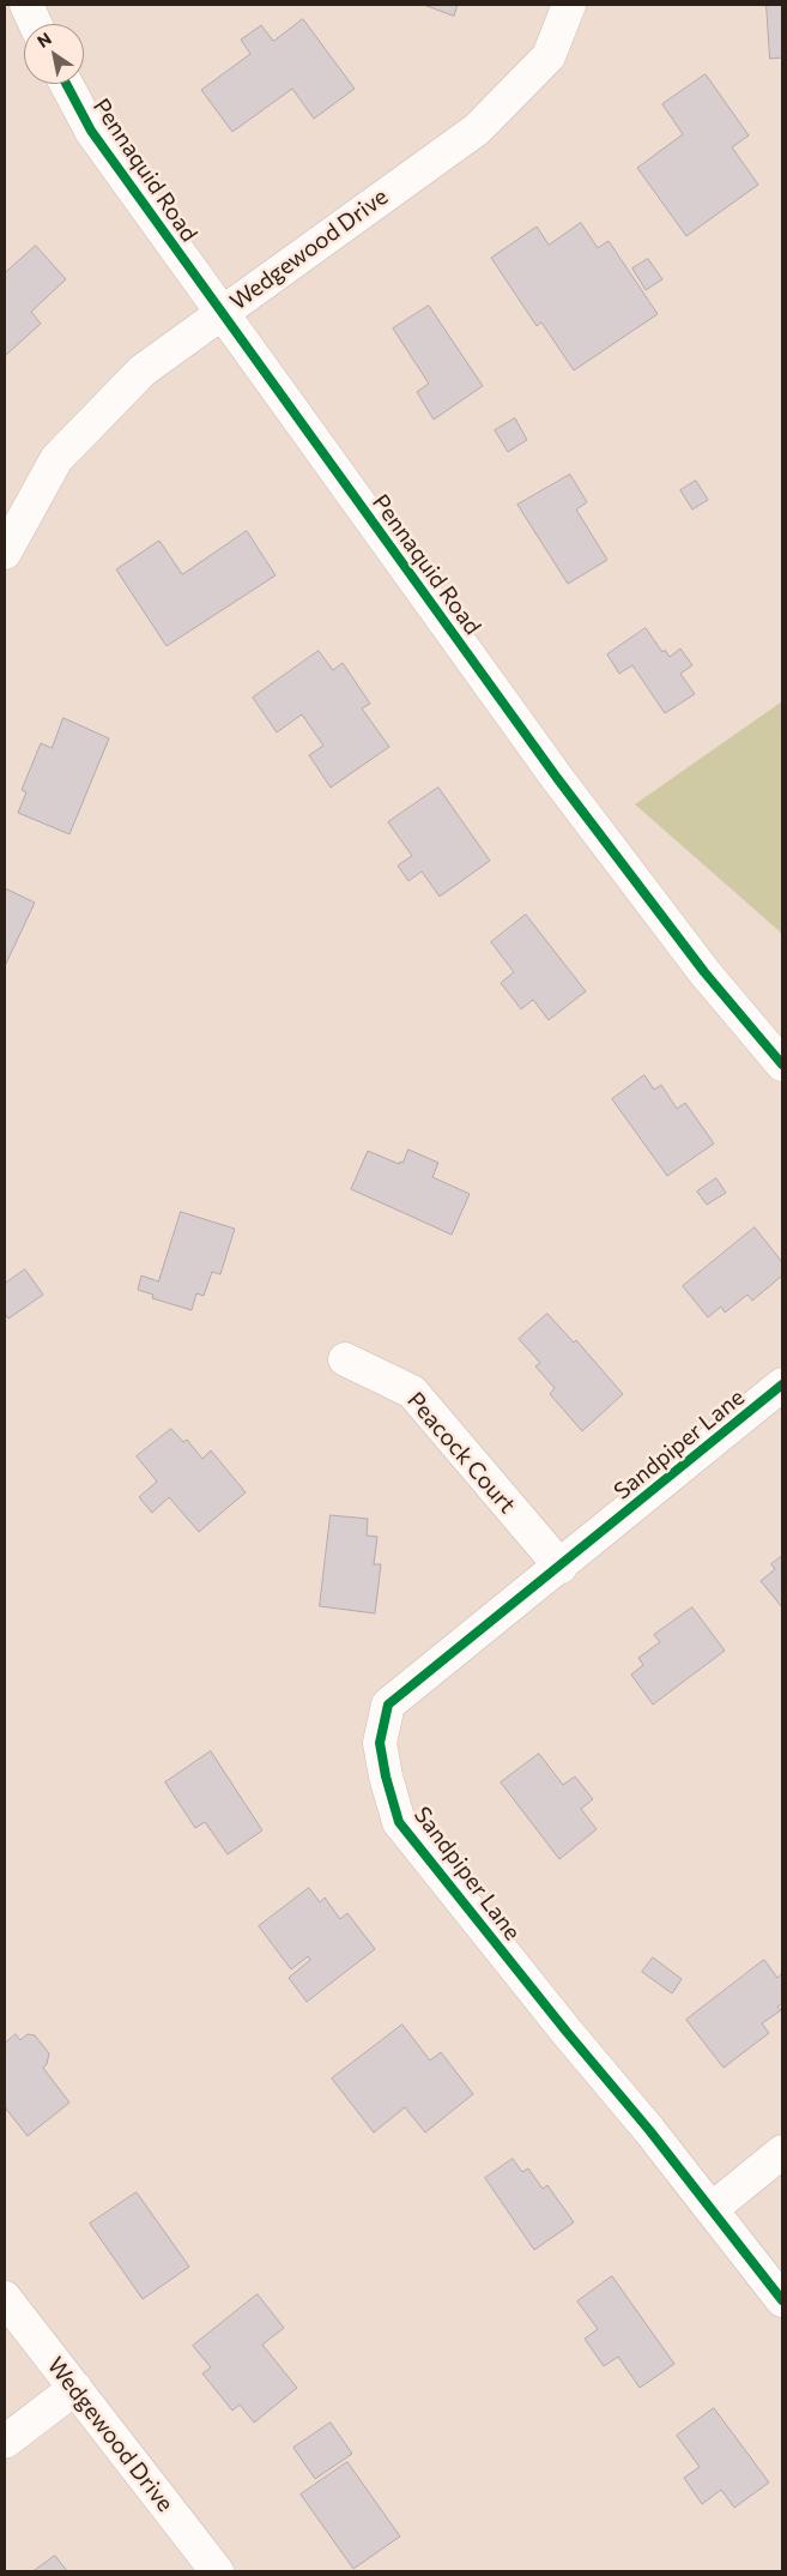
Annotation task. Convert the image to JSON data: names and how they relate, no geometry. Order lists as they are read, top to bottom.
{
  "streets": {
    "street": [
      "Pennaquid Road",
      "Wedgewood Drive",
      "Sandpiper Lane",
      "Peacock Court"
    ]
  },
  "crossings": [
    ["Pennaquid Road", "Wedgewood Drive"],
    ["Sandpiper Lane", "Peacock Court"]
  ],
  "north": "top left"
}
